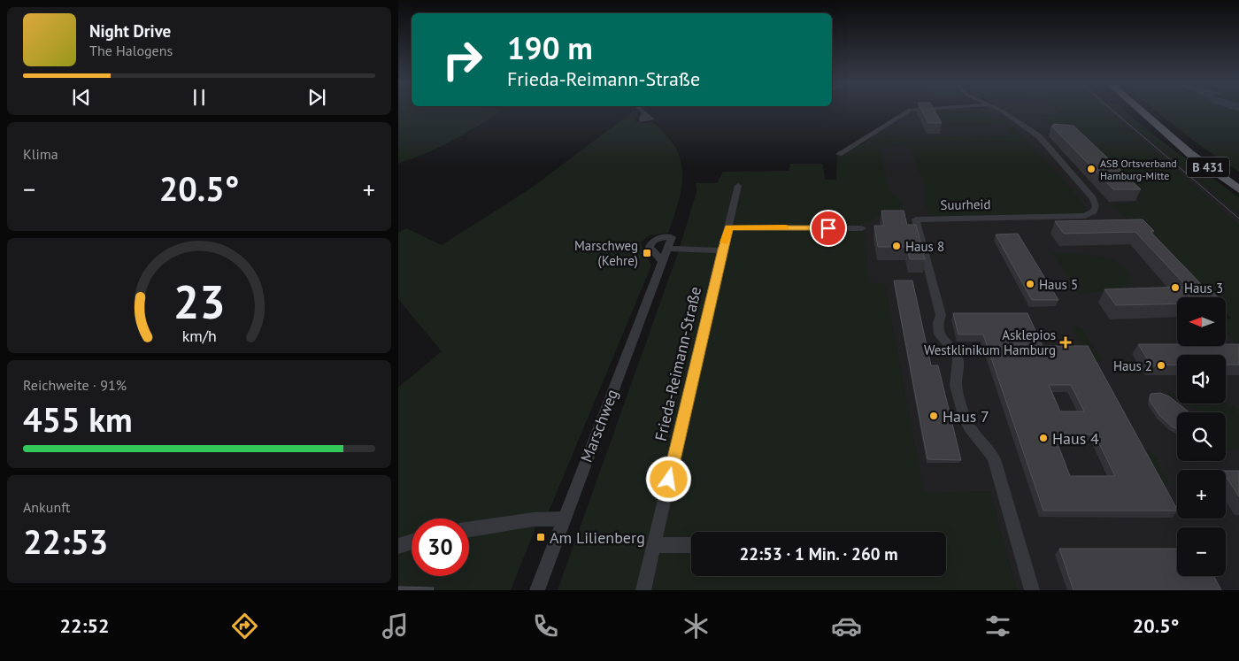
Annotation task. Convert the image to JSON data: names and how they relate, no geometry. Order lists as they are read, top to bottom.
{
  "streets": {
    "main road": ["B 431"],
    "street": ["Suurheid", "Frieda-Reimann-Straße", "Marschweg"]
  },
  "places": {
    "other": [
      "ASB Ortsverband Hamburg-Mitte",
      "Haus 8",
      "Haus 5",
      "Haus 3",
      "Haus 2",
      "Haus 7",
      "Haus 4"
    ],
    "transit": ["Marschweg (Kehre)", "Am Lilienberg"],
    "health": ["Asklepios Westklinikum Hamburg"]
  },
  "north": "left",
  "page": {
    "song": ["Night Drive", "The Halogens"],
    "turn": ["190 m", "Frieda-Reimann-Straße"],
    "tile": [
      "Klima",
      ["Reichweite · 91%", "455 km"],
      ["Ankunft", "22:53"]
    ],
    "heat": ["−", "20.5°", "+"],
    "map_buttons": ["+", "−"],
    "limit": "30",
    "trip": "22:53 · 1 Min. · 260 m",
    "tabs": ["22:52", "20.5°"],
    "gauge": ["23", "km/h"]
  }
}
